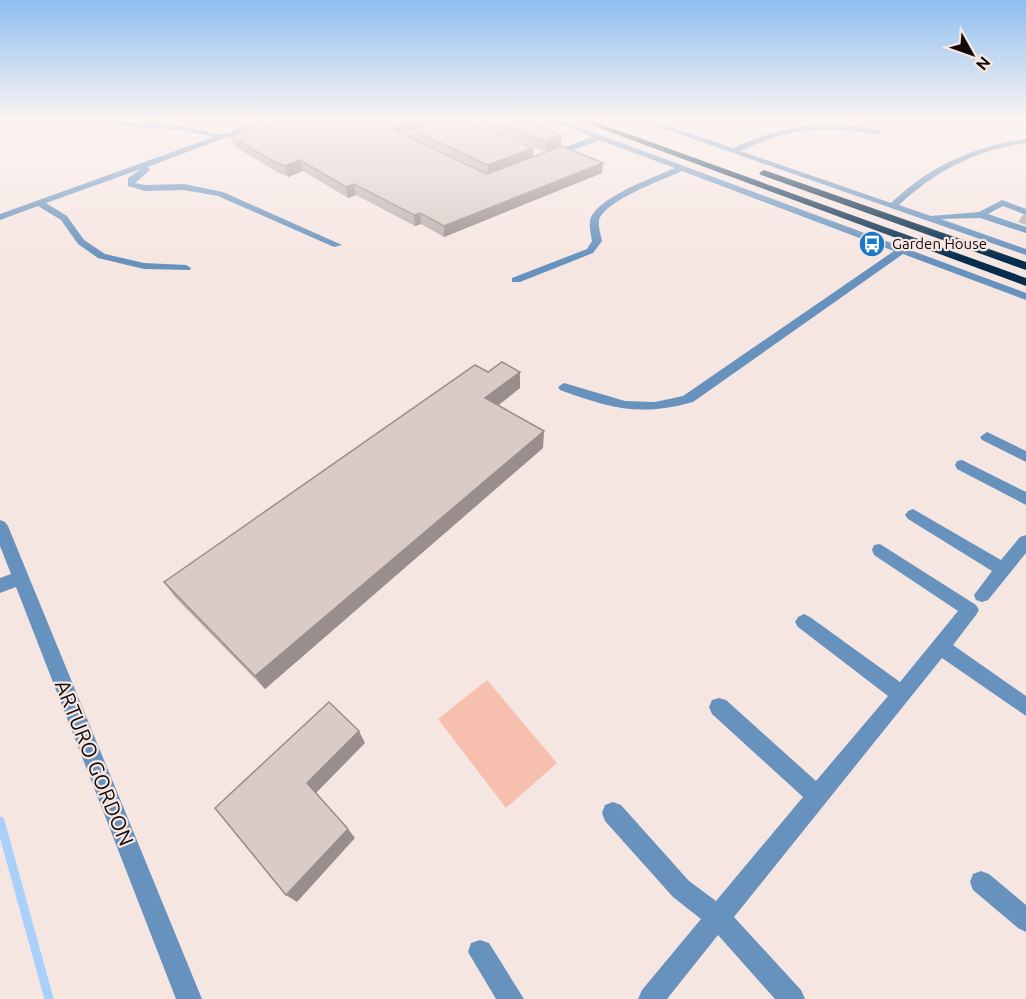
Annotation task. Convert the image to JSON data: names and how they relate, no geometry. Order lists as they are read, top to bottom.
{
  "streets": {
    "street": ["ARTURO GORDON"]
  },
  "places": {
    "bus stop": ["Garden House"]
  },
  "north": "bottom right"
}
